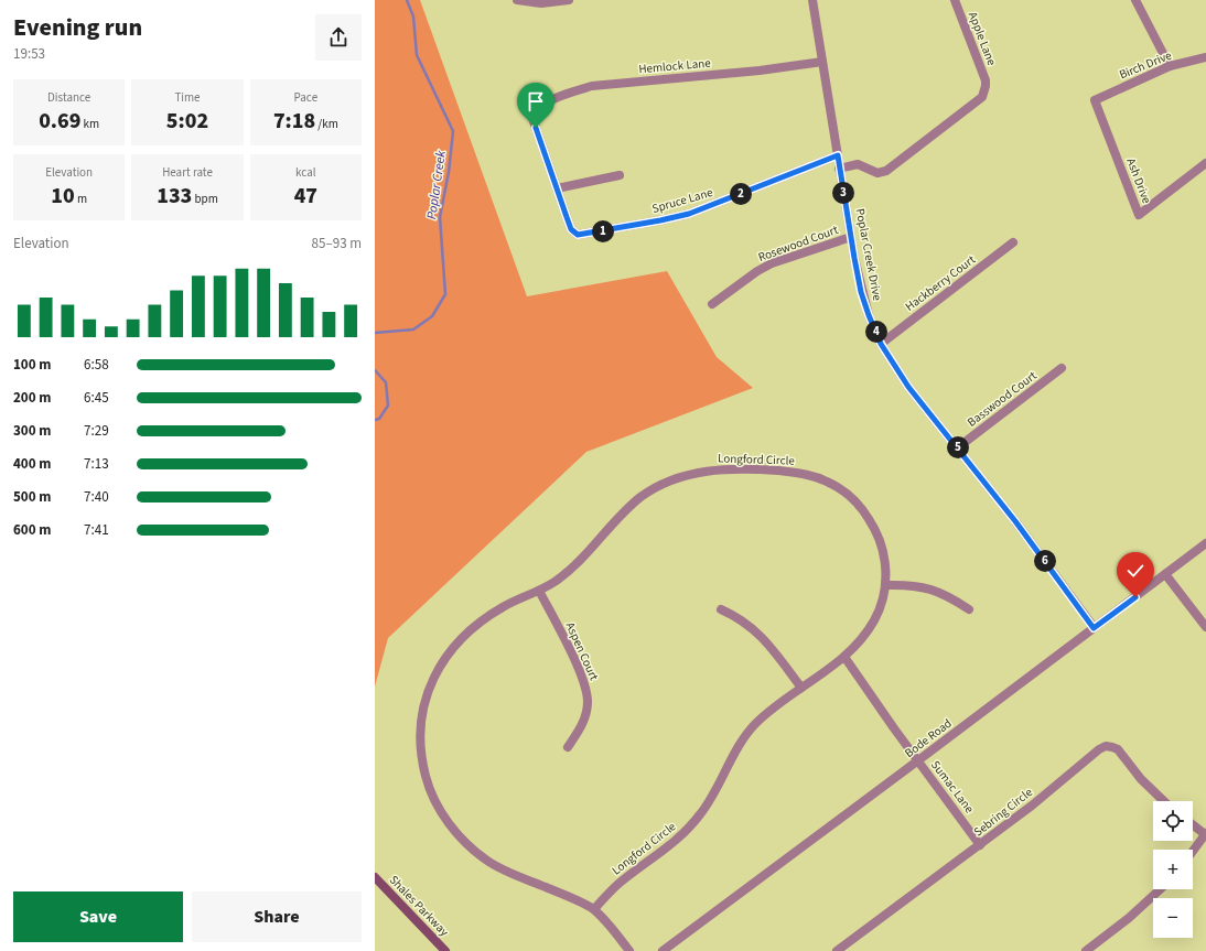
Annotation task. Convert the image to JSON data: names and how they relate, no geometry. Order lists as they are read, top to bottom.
{
  "streets": {
    "street": [
      "Apple Lane",
      "Birch Drive",
      "Hemlock Lane",
      "Ash Drive",
      "Spruce Lane",
      "Rosewood Court",
      "Poplar Creek Drive",
      "Hackberry Court",
      "Basswood Court",
      "Longford Circle",
      "Aspen Court",
      "Bode Road",
      "Sumac Lane",
      "Sebring Circle",
      "Shales Parkway"
    ]
  },
  "crossings": [
    ["Apple Lane", "Poplar Creek Drive"],
    ["Birch Drive", "Ash Drive"],
    ["Hemlock Lane", "Spruce Lane"],
    ["Hemlock Lane", "Poplar Creek Drive"],
    ["Spruce Lane", "Poplar Creek Drive"],
    ["Rosewood Court", "Poplar Creek Drive"],
    ["Poplar Creek Drive", "Hackberry Court"],
    ["Poplar Creek Drive", "Basswood Court"],
    ["Poplar Creek Drive", "Bode Road"],
    ["Longford Circle", "Aspen Court"],
    ["Longford Circle", "Sumac Lane"],
    ["Bode Road", "Sumac Lane"],
    ["Sumac Lane", "Sebring Circle"]
  ],
  "water": ["Poplar Creek"],
  "page": {
    "heading": ["Evening run", "19:53"],
    "stats": [
      ["Distance", "0.69 km"],
      ["Time", "5:02"],
      ["Pace", "7:18 /km"],
      ["Elevation", "10 m"],
      ["Heart rate", "133 bpm"],
      ["kcal", "47"]
    ],
    "pins": [
      "3",
      "2",
      "1",
      "4",
      "5",
      "6"
    ],
    "chart": ["Elevation", "85–93 m"],
    "list": [
      {
        "name": "100 m",
        "note": "6:58"
      },
      {
        "name": "200 m",
        "note": "6:45"
      },
      {
        "name": "300 m",
        "note": "7:29"
      },
      {
        "name": "400 m",
        "note": "7:13"
      },
      {
        "name": "500 m",
        "note": "7:40"
      },
      {
        "name": "600 m",
        "note": "7:41"
      }
    ],
    "map_buttons": ["+", "−"],
    "buttons": ["Save", "Share"]
  }
}
